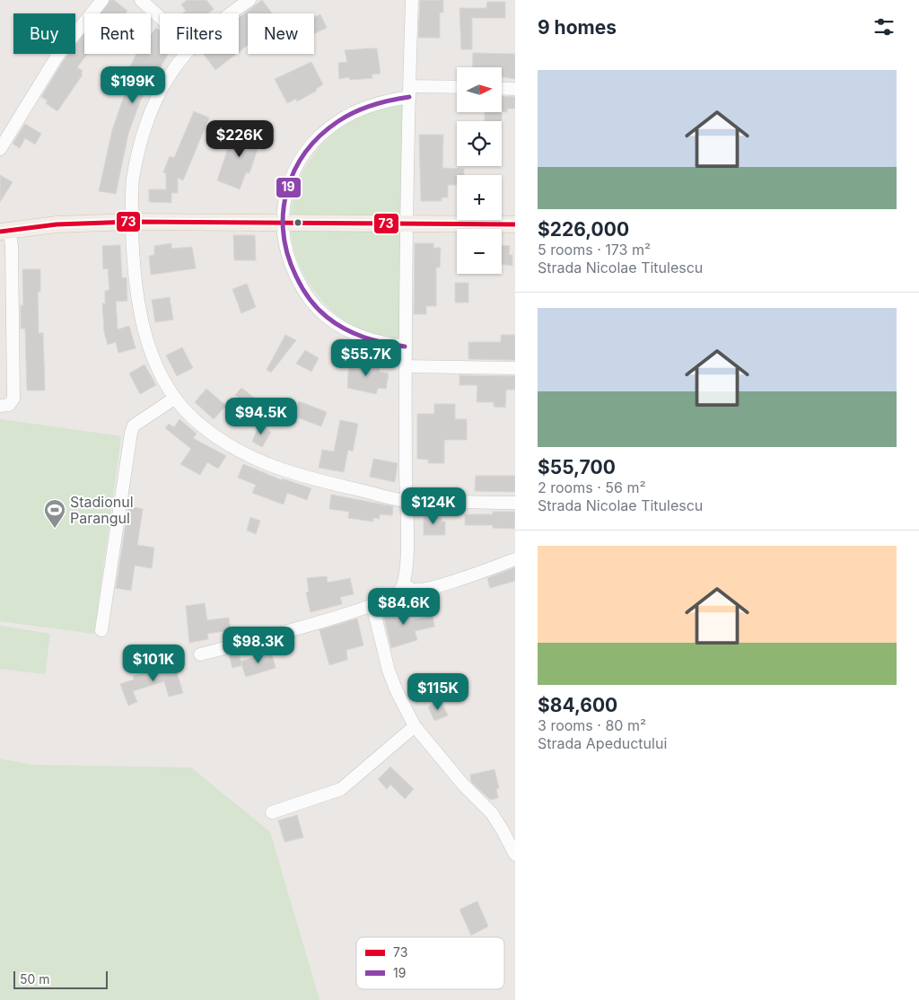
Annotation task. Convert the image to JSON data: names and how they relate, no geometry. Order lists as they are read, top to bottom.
{
  "places": {
    "sports": ["Stadionul Parangul"]
  },
  "lines": ["transit line 19", "transit line 73"],
  "legend": ["73", "19"],
  "scale_bar": "50 m",
  "north": "right",
  "page": {
    "heading": "9 homes",
    "chip": [
      "Buy",
      "Rent",
      "Filters",
      "New"
    ],
    "list": [
      {
        "name": "$226,000",
        "note": "5 rooms · 173 m² · Strada Nicolae Titulescu"
      },
      {
        "name": "$55,700",
        "note": "2 rooms · 56 m² · Strada Nicolae Titulescu"
      },
      {
        "name": "$84,600",
        "note": "3 rooms · 80 m² · Strada Apeductului"
      }
    ],
    "price": [
      "$199K",
      "$226K",
      "$55.7K",
      "$94.5K",
      "$124K",
      "$84.6K",
      "$98.3K",
      "$101K",
      "$115K"
    ],
    "map_buttons": ["+", "−"],
    "scale": "50 m"
  }
}
